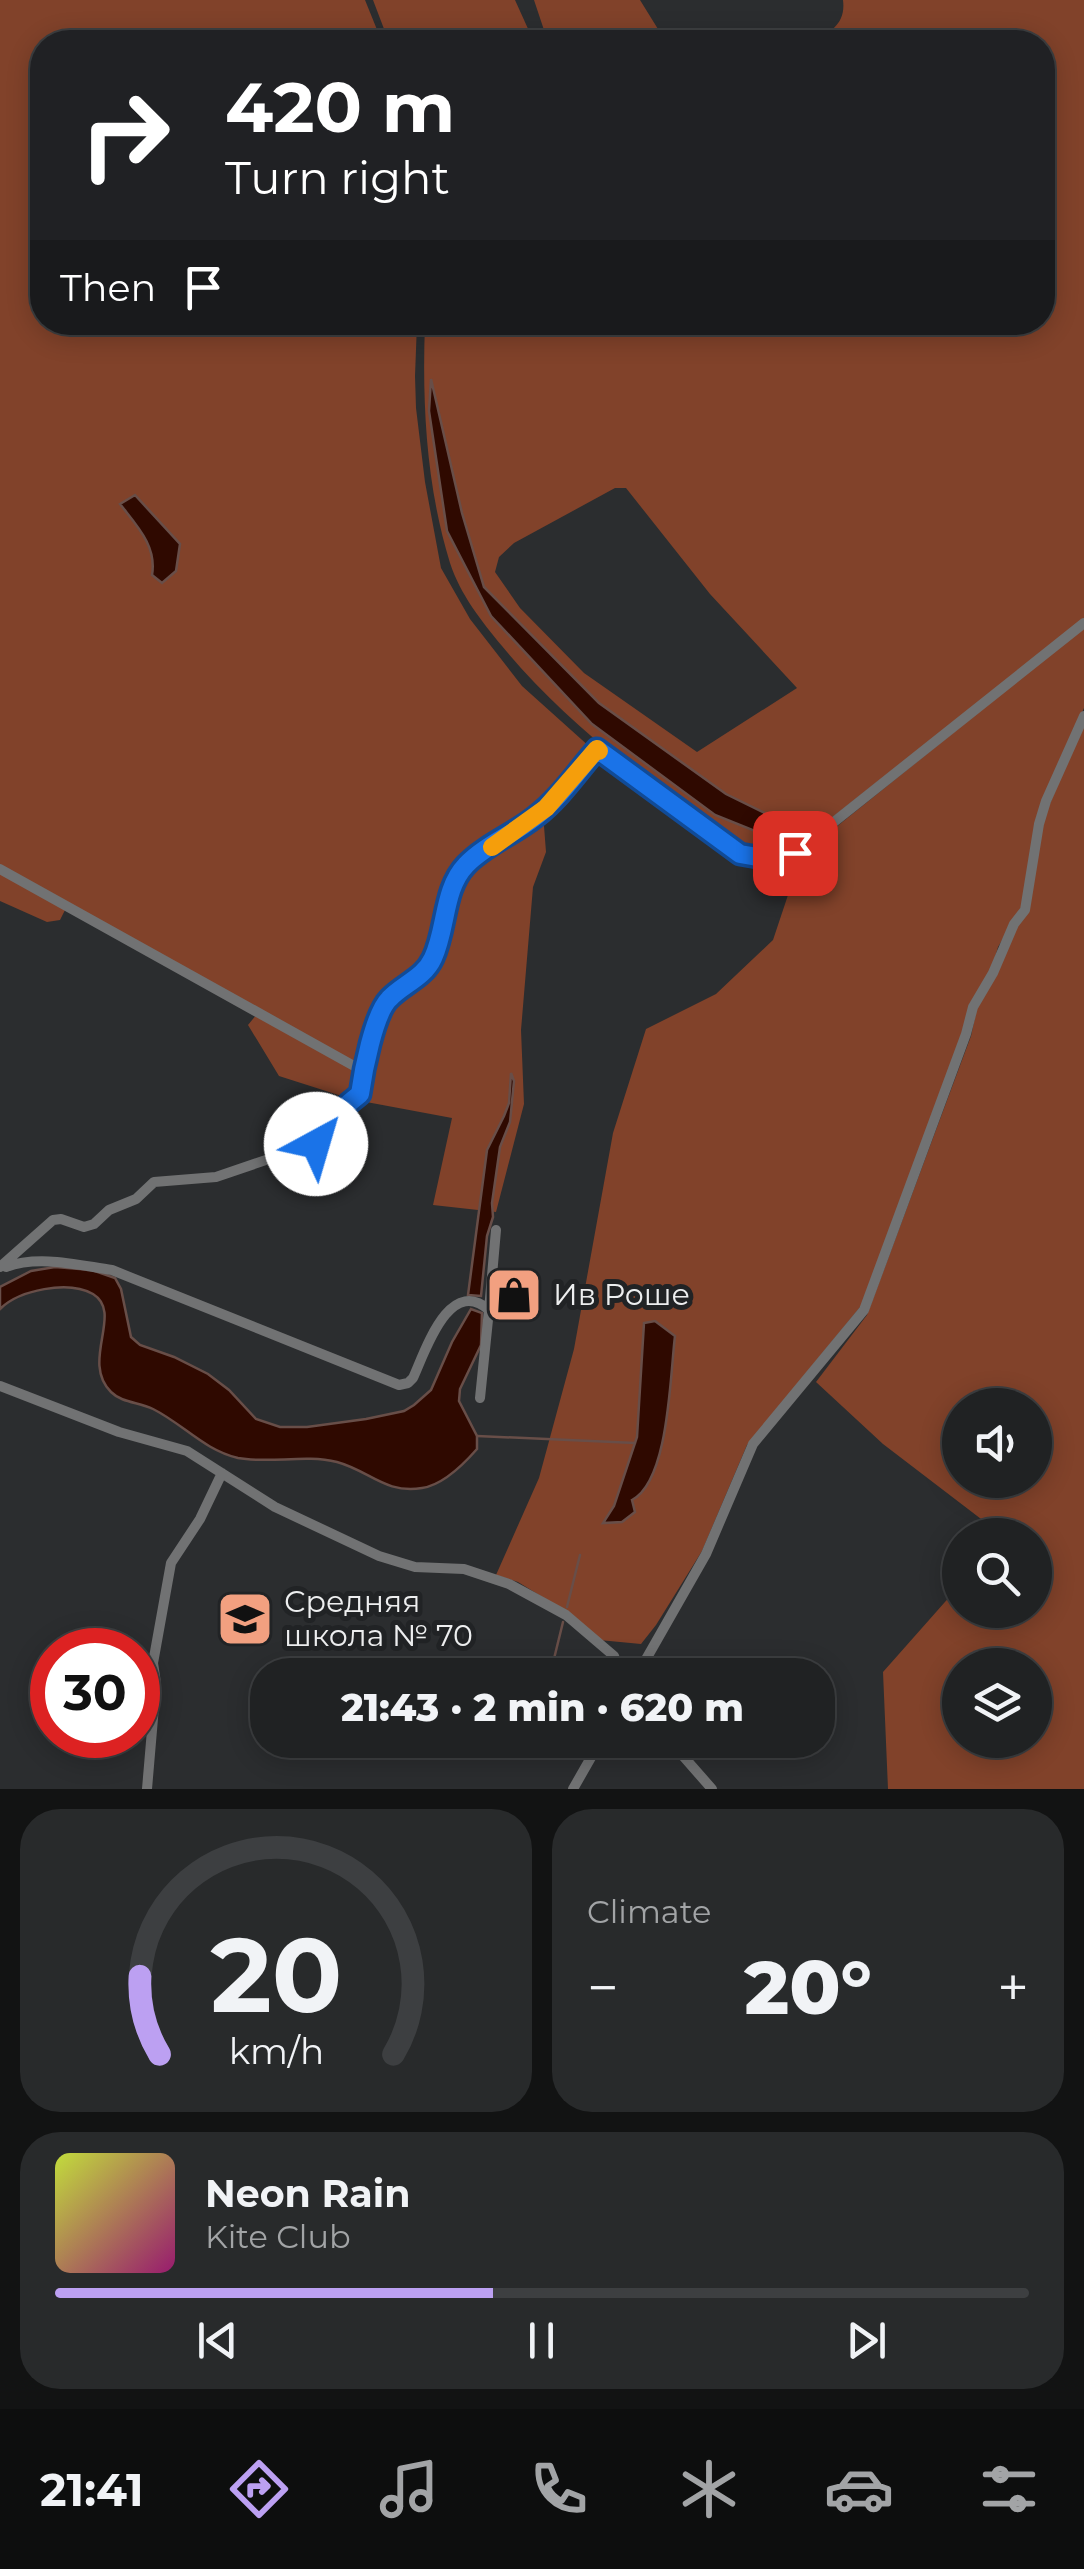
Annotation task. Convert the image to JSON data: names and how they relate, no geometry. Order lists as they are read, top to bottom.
{
  "places": {
    "shop": ["Ив Роше"],
    "school or university": ["Средняя школа № 70"]
  },
  "page": {
    "turn": ["420 m", "Turn right"],
    "then": "Then",
    "limit": "30",
    "trip": "21:43 · 2 min · 620 m",
    "tile": "Climate",
    "heat": ["−", "20°", "+"],
    "song": ["Neon Rain", "Kite Club"],
    "tabs": "21:41",
    "gauge": ["20", "km/h"]
  }
}
